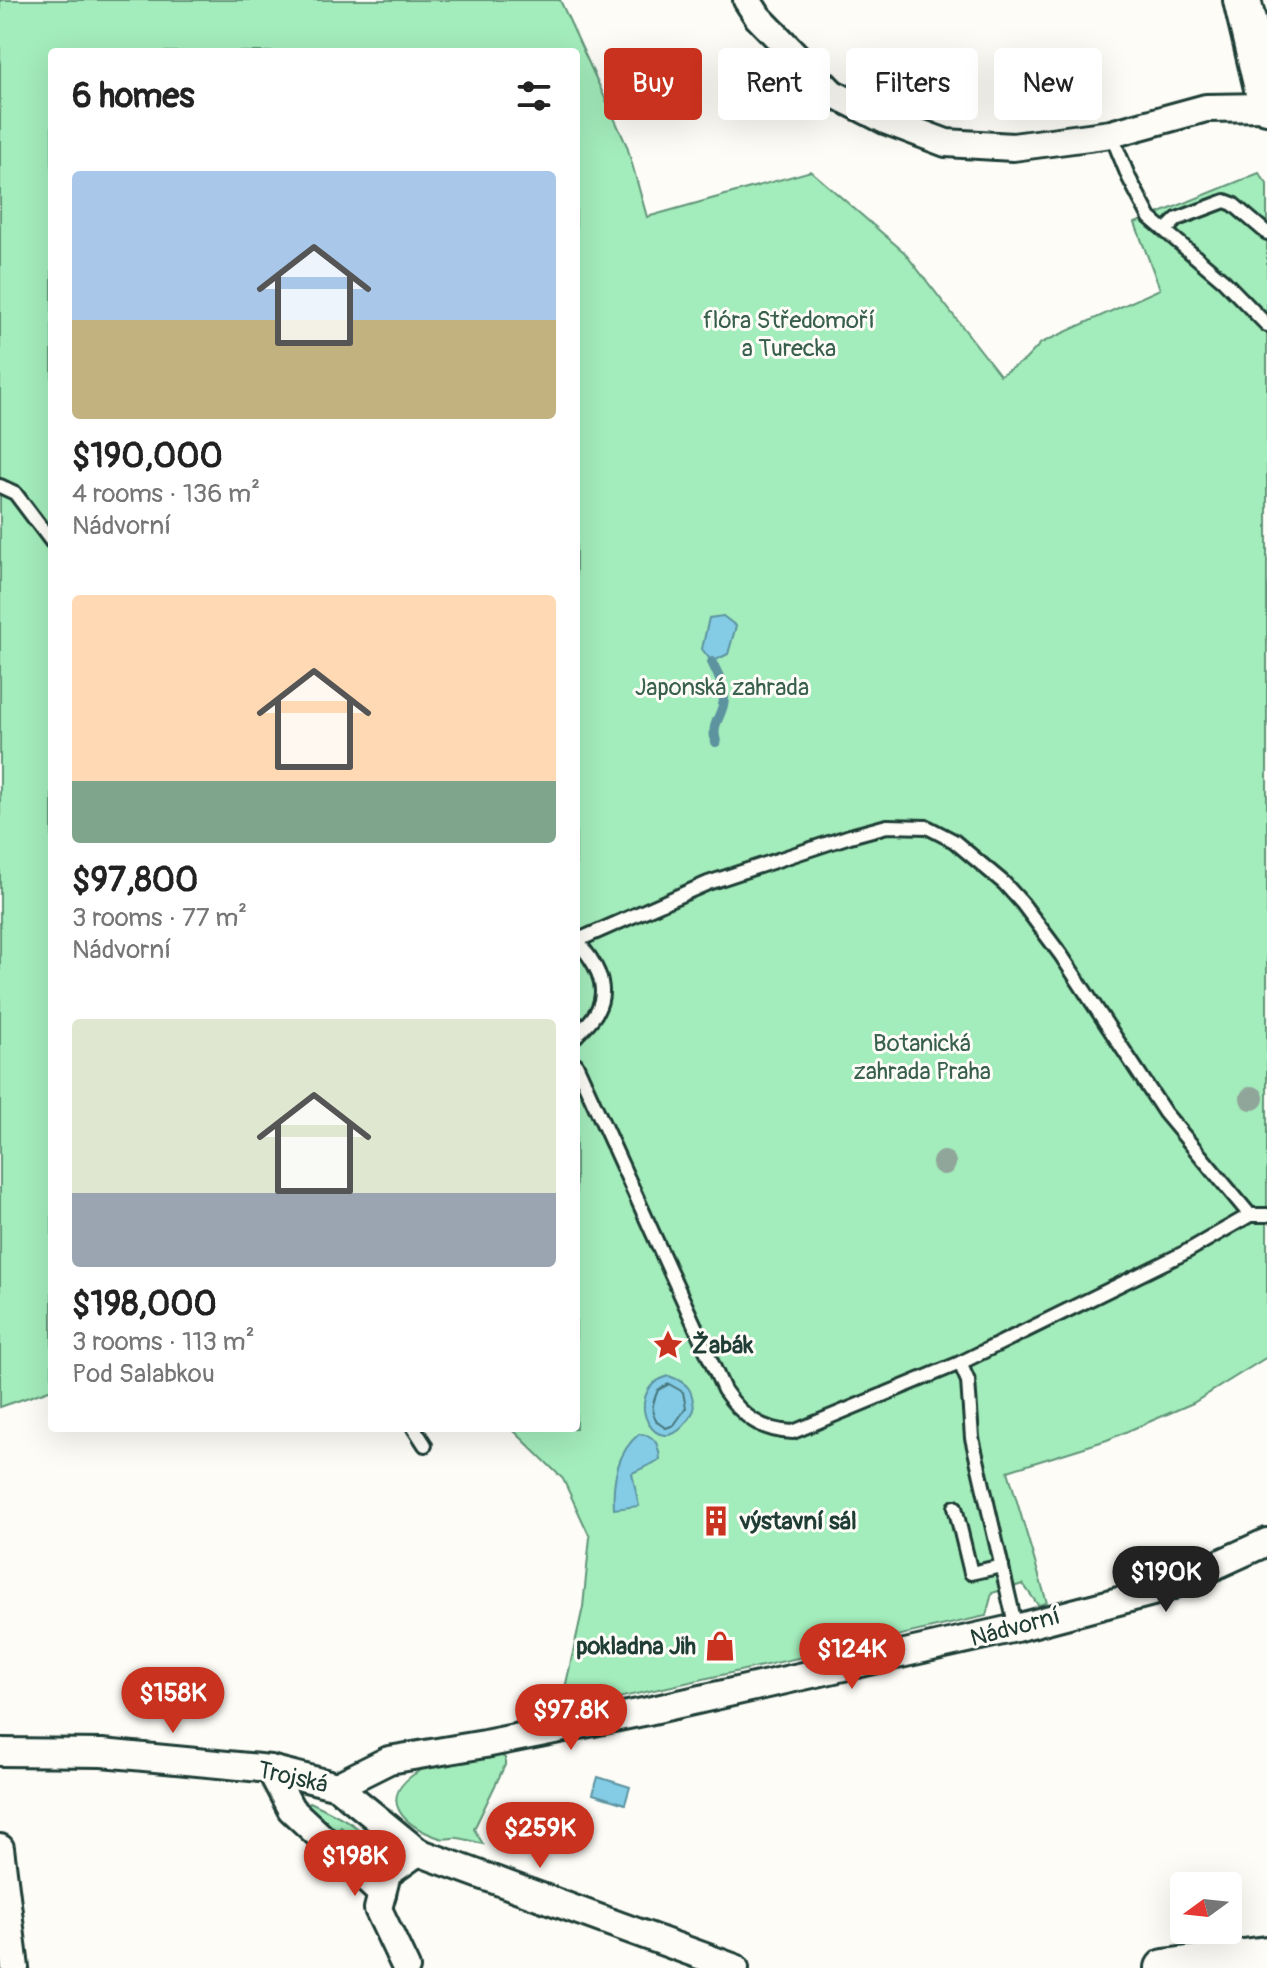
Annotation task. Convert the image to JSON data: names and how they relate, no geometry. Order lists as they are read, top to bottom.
{
  "streets": {
    "street": ["Nádvorní", "Trojská"]
  },
  "crossings": [
    ["Nádvorní", "Trojská"]
  ],
  "parks": ["flóra Středomoří a Turecka", "Japonská zahrada", "Botanická zahrada Praha"],
  "places": {
    "place": ["Žabák"],
    "building": ["výstavní sál"],
    "shop": ["pokladna Jih"]
  },
  "north": "left",
  "page": {
    "chip": [
      "Buy",
      "Rent",
      "Filters",
      "New"
    ],
    "heading": "6 homes",
    "list": [
      {
        "name": "$190,000",
        "note": "4 rooms · 136 m² · Nádvorní"
      },
      {
        "name": "$97,800",
        "note": "3 rooms · 77 m² · Nádvorní"
      },
      {
        "name": "$198,000",
        "note": "3 rooms · 113 m² · Pod Salabkou"
      }
    ],
    "price": [
      "$190K",
      "$124K",
      "$158K",
      "$97.8K",
      "$259K",
      "$198K"
    ]
  }
}
